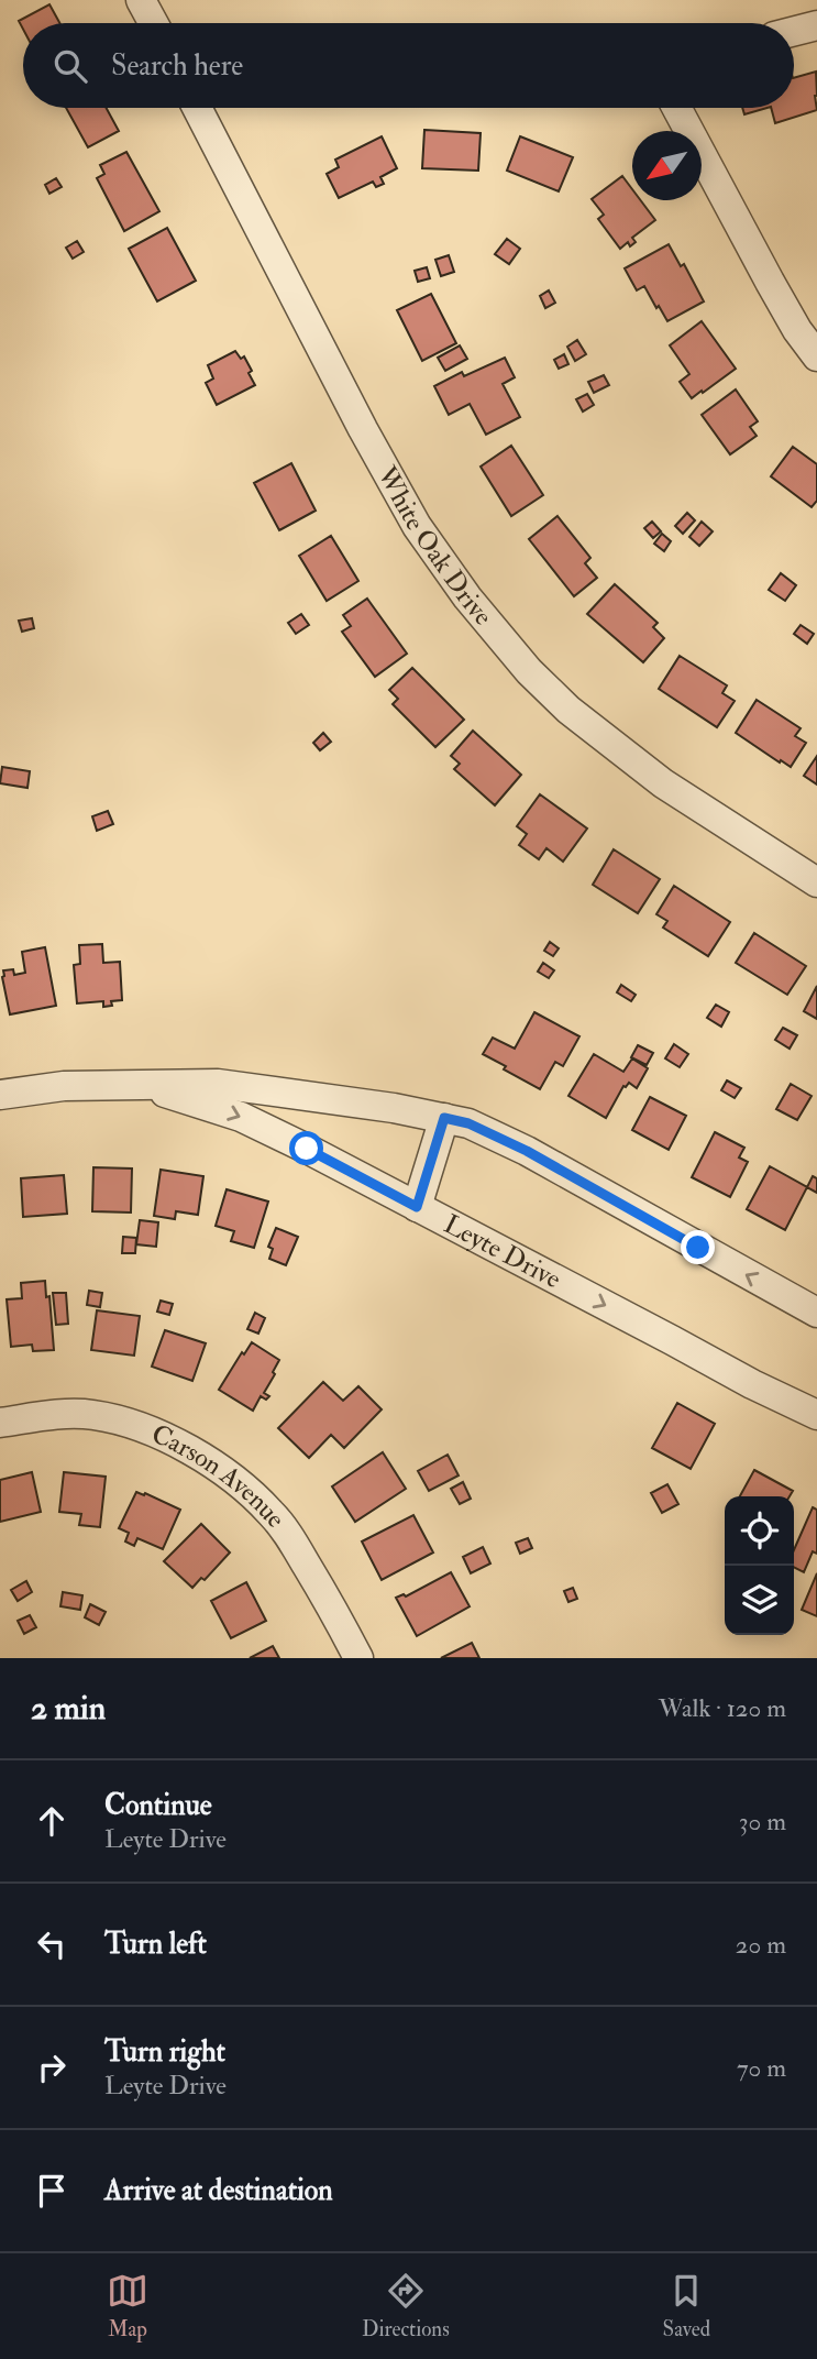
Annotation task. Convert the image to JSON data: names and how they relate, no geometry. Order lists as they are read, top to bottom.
{
  "streets": {
    "street": ["White Oak Drive", "Leyte Drive", "Carson Avenue"]
  },
  "north": "bottom left",
  "page": {
    "search": "Search here",
    "heading": ["2 min", "Walk · 120 m"],
    "list": [
      ["Continue", "Leyte Drive", "30 m"],
      ["Turn left", "20 m"],
      ["Turn right", "Leyte Drive", "70 m"],
      "Arrive at destination"
    ],
    "nav": ["Map", "Directions", "Saved"]
  }
}
